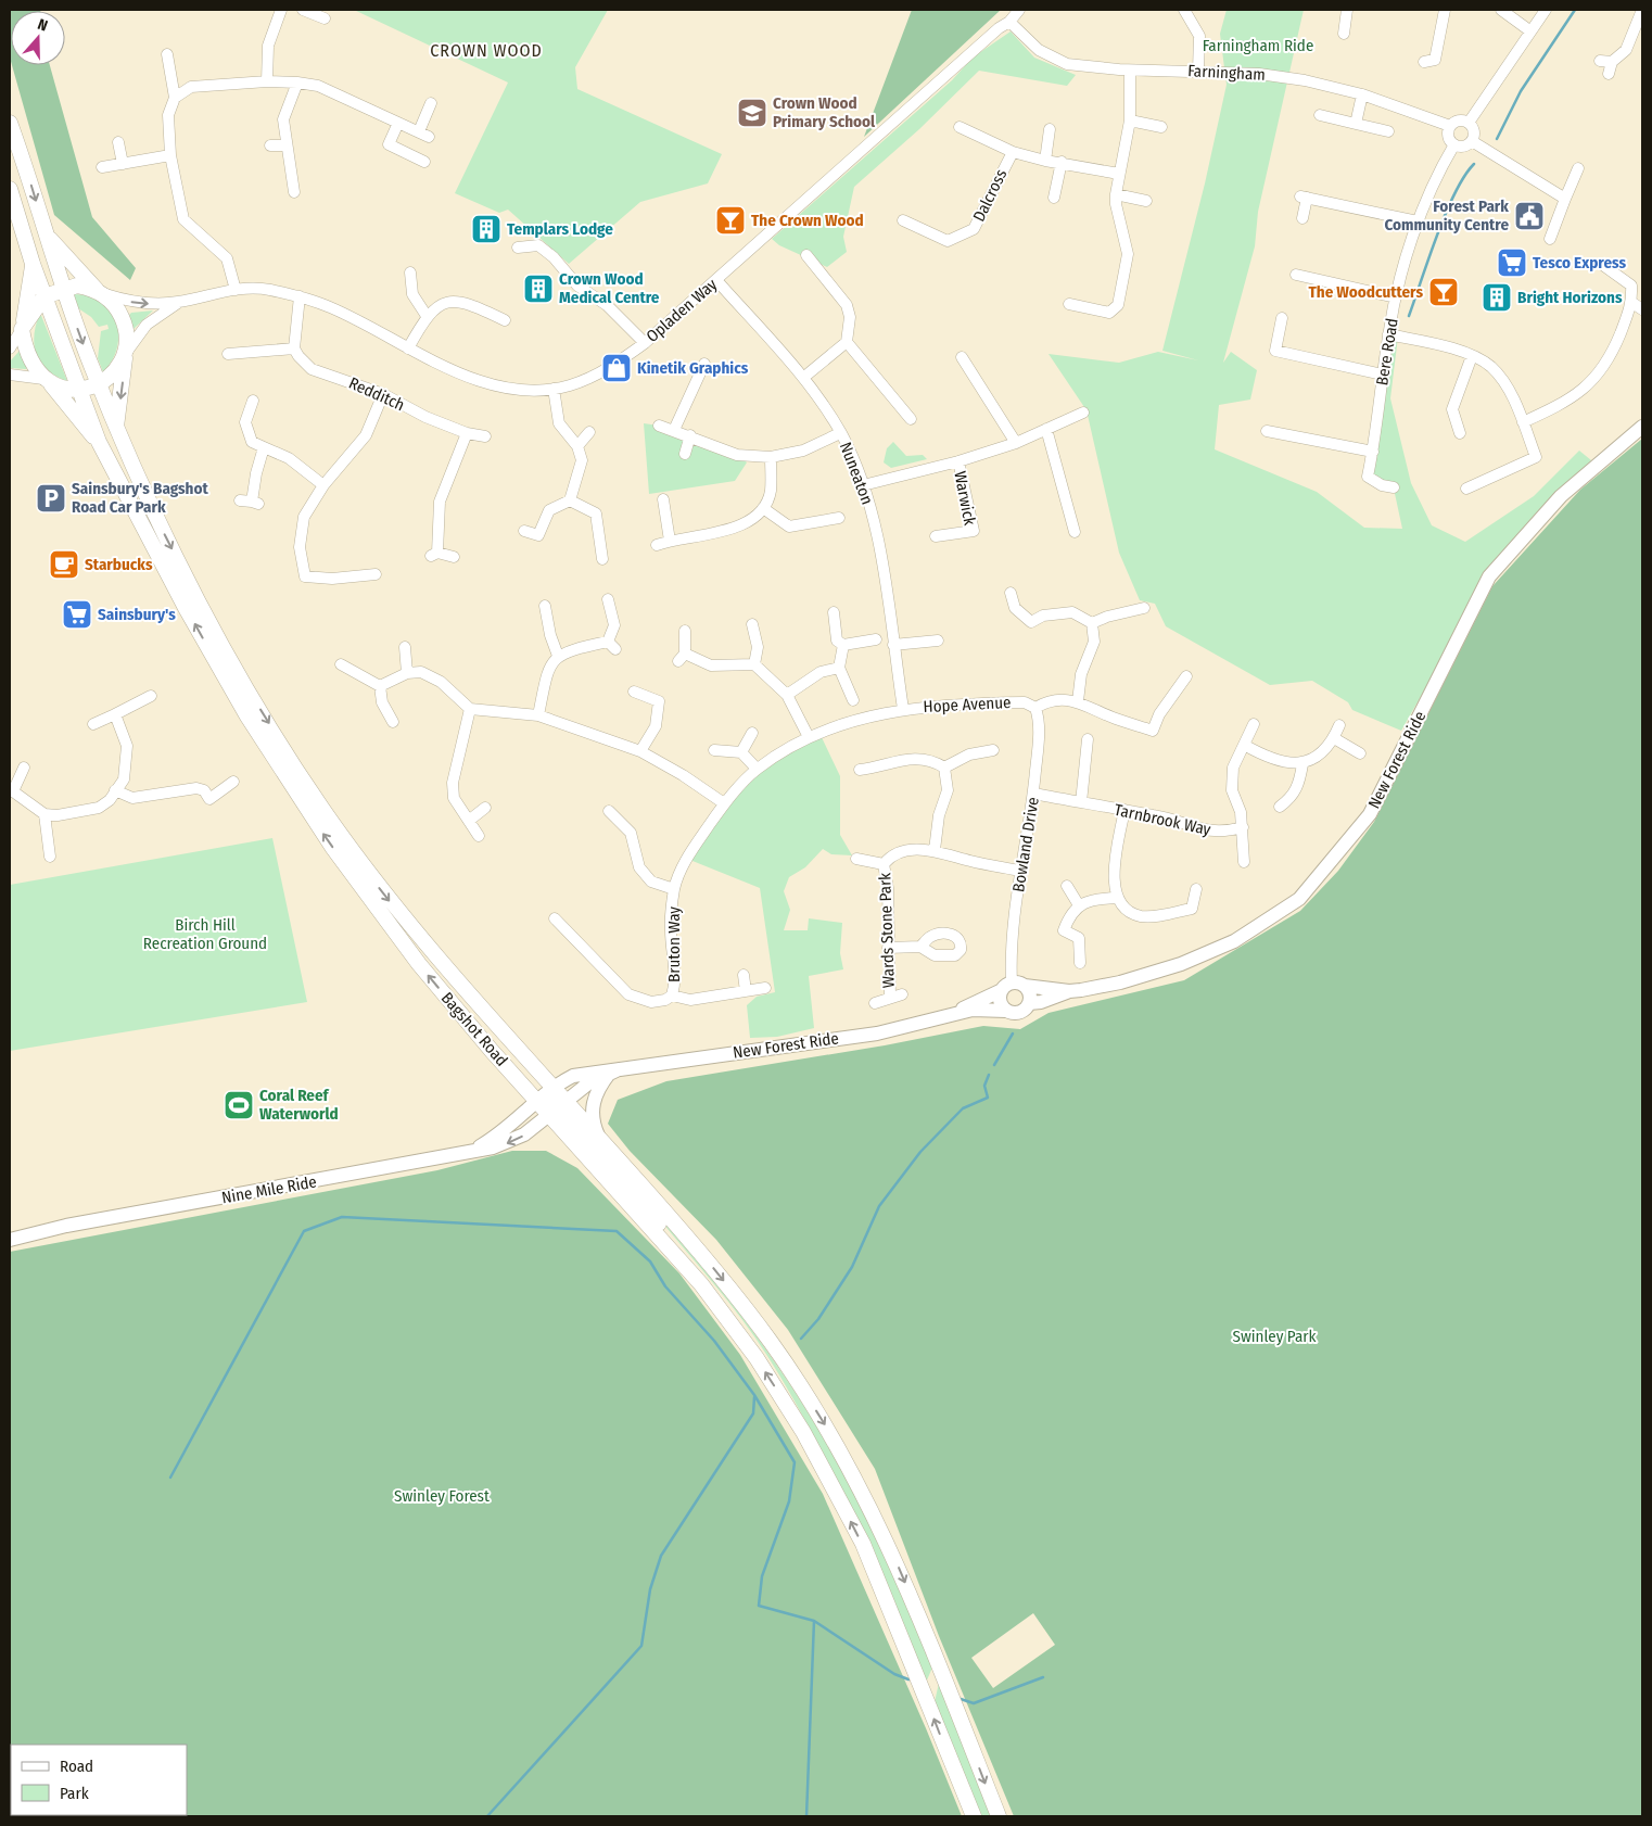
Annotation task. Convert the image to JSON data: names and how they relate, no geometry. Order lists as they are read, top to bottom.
{
  "streets": {
    "highway": ["Bagshot Road"],
    "main road": ["New Forest Ride", "Nine Mile Ride"],
    "street": [
      "Farningham",
      "Dalcross",
      "Opladen Way",
      "Bere Road",
      "Redditch",
      "Nuneaton",
      "Warwick",
      "Hope Avenue",
      "Tarnbrook Way",
      "Bowland Drive",
      "Wards Stone Park",
      "Bruton Way"
    ]
  },
  "crossings": [
    ["Farningham", "Opladen Way"],
    ["Farningham", "Bere Road"],
    ["Opladen Way", "Nuneaton"],
    ["Nuneaton", "Warwick"],
    ["Nuneaton", "Hope Avenue"],
    ["Nuneaton", "Bruton Way"],
    ["Hope Avenue", "Bowland Drive"],
    ["Hope Avenue", "Bruton Way"],
    ["New Forest Ride", "Bowland Drive"],
    ["New Forest Ride", "Bagshot Road"],
    ["New Forest Ride", "Nine Mile Ride"],
    ["Tarnbrook Way", "Bowland Drive"],
    ["Bagshot Road", "Nine Mile Ride"]
  ],
  "districts": ["CROWN WOOD"],
  "parks": [
    "Farningham Ride",
    "Birch Hill Recreation Ground",
    "Swinley Park",
    "Swinley Forest"
  ],
  "places": {
    "school or university": ["Crown Wood Primary School"],
    "public building": ["Forest Park Community Centre"],
    "bar": ["The Crown Wood", "The Woodcutters"],
    "building": ["Templars Lodge", "Crown Wood Medical Centre", "Bright Horizons"],
    "supermarket": ["Tesco Express", "Sainsbury's"],
    "shop": ["Kinetik Graphics"],
    "parking": ["Sainsbury's Bagshot Road Car Park"],
    "cafe": ["Starbucks"],
    "sports": ["Coral Reef Waterworld"]
  },
  "legend": ["Road", "Park"],
  "north": "top"
}
